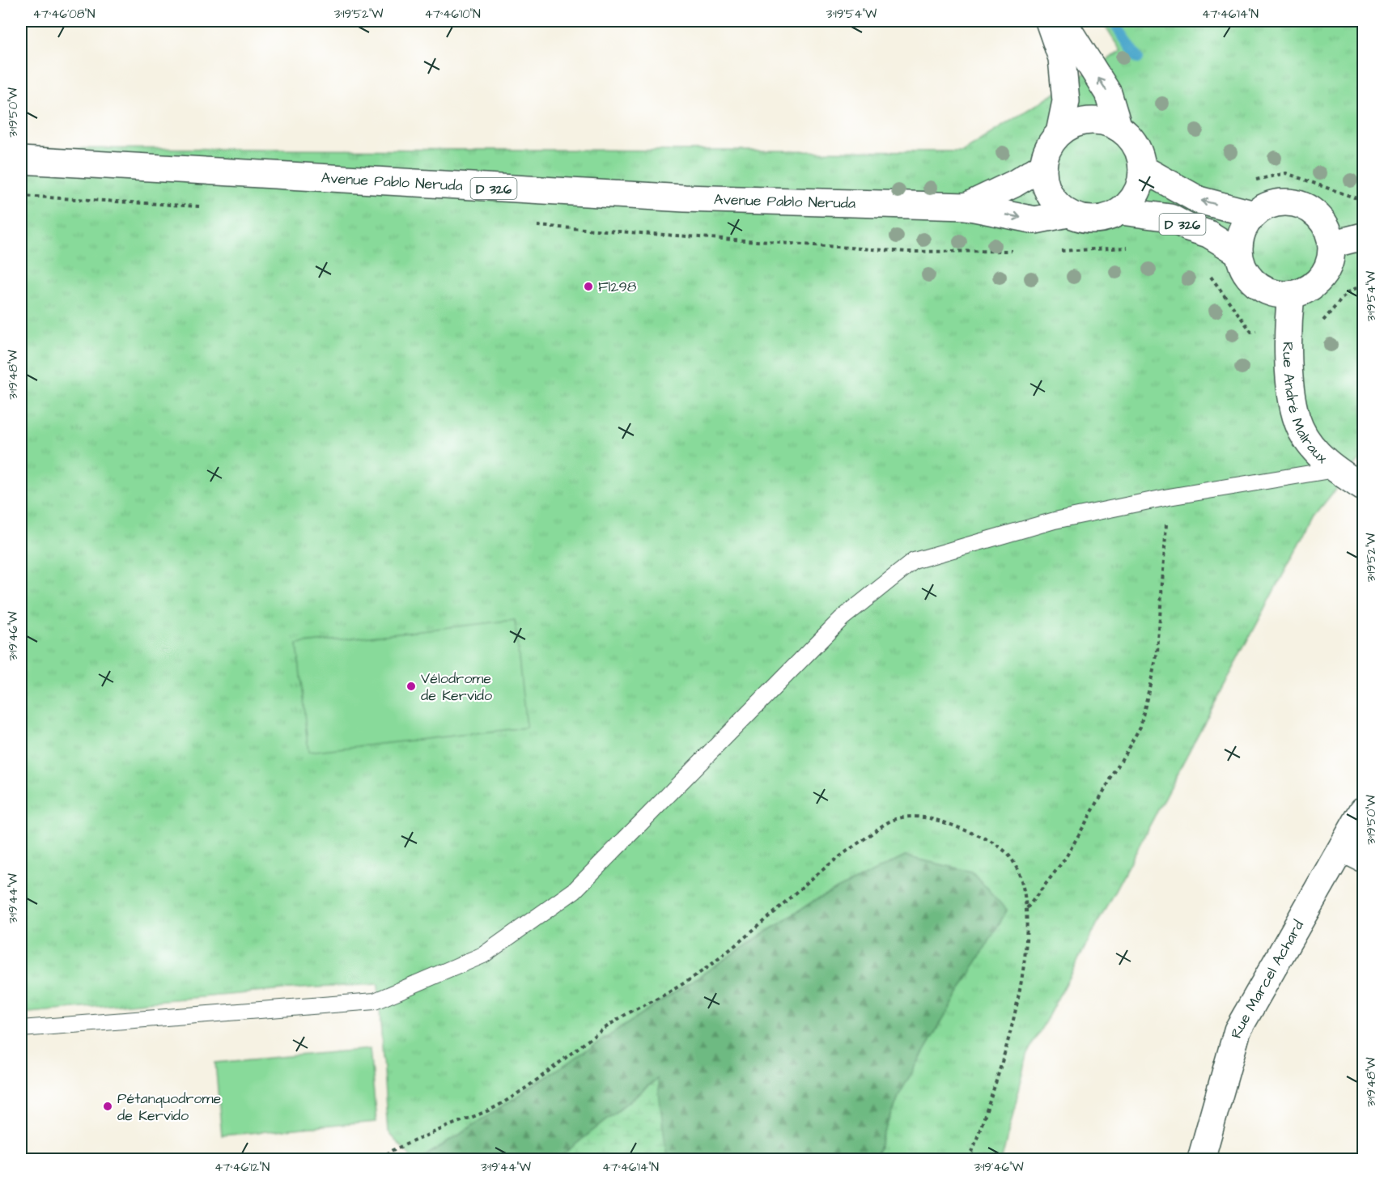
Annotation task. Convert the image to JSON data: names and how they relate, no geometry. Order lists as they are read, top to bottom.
{
  "streets": {
    "main road": [
      "Avenue Pablo Neruda",
      "D 326",
      "Rue André Malraux",
      "Rue Marcel Achard"
    ]
  },
  "crossings": [
    ["Avenue Pablo Neruda", "D 326"],
    ["D 326", "Rue André Malraux"]
  ],
  "places": ["Fl298", "Vélodrome de Kervido", "Pétanquodrome de Kervido"],
  "coordinates": [
    "47°46'08\"N",
    "3°19'52\"W",
    "47°46'10\"N",
    "3°19'54\"W",
    "47°46'14\"N",
    "3°19'50\"W",
    "3°19'48\"W",
    "3°19'46\"W",
    "3°19'44\"W",
    "47°46'12\"N"
  ]
}
